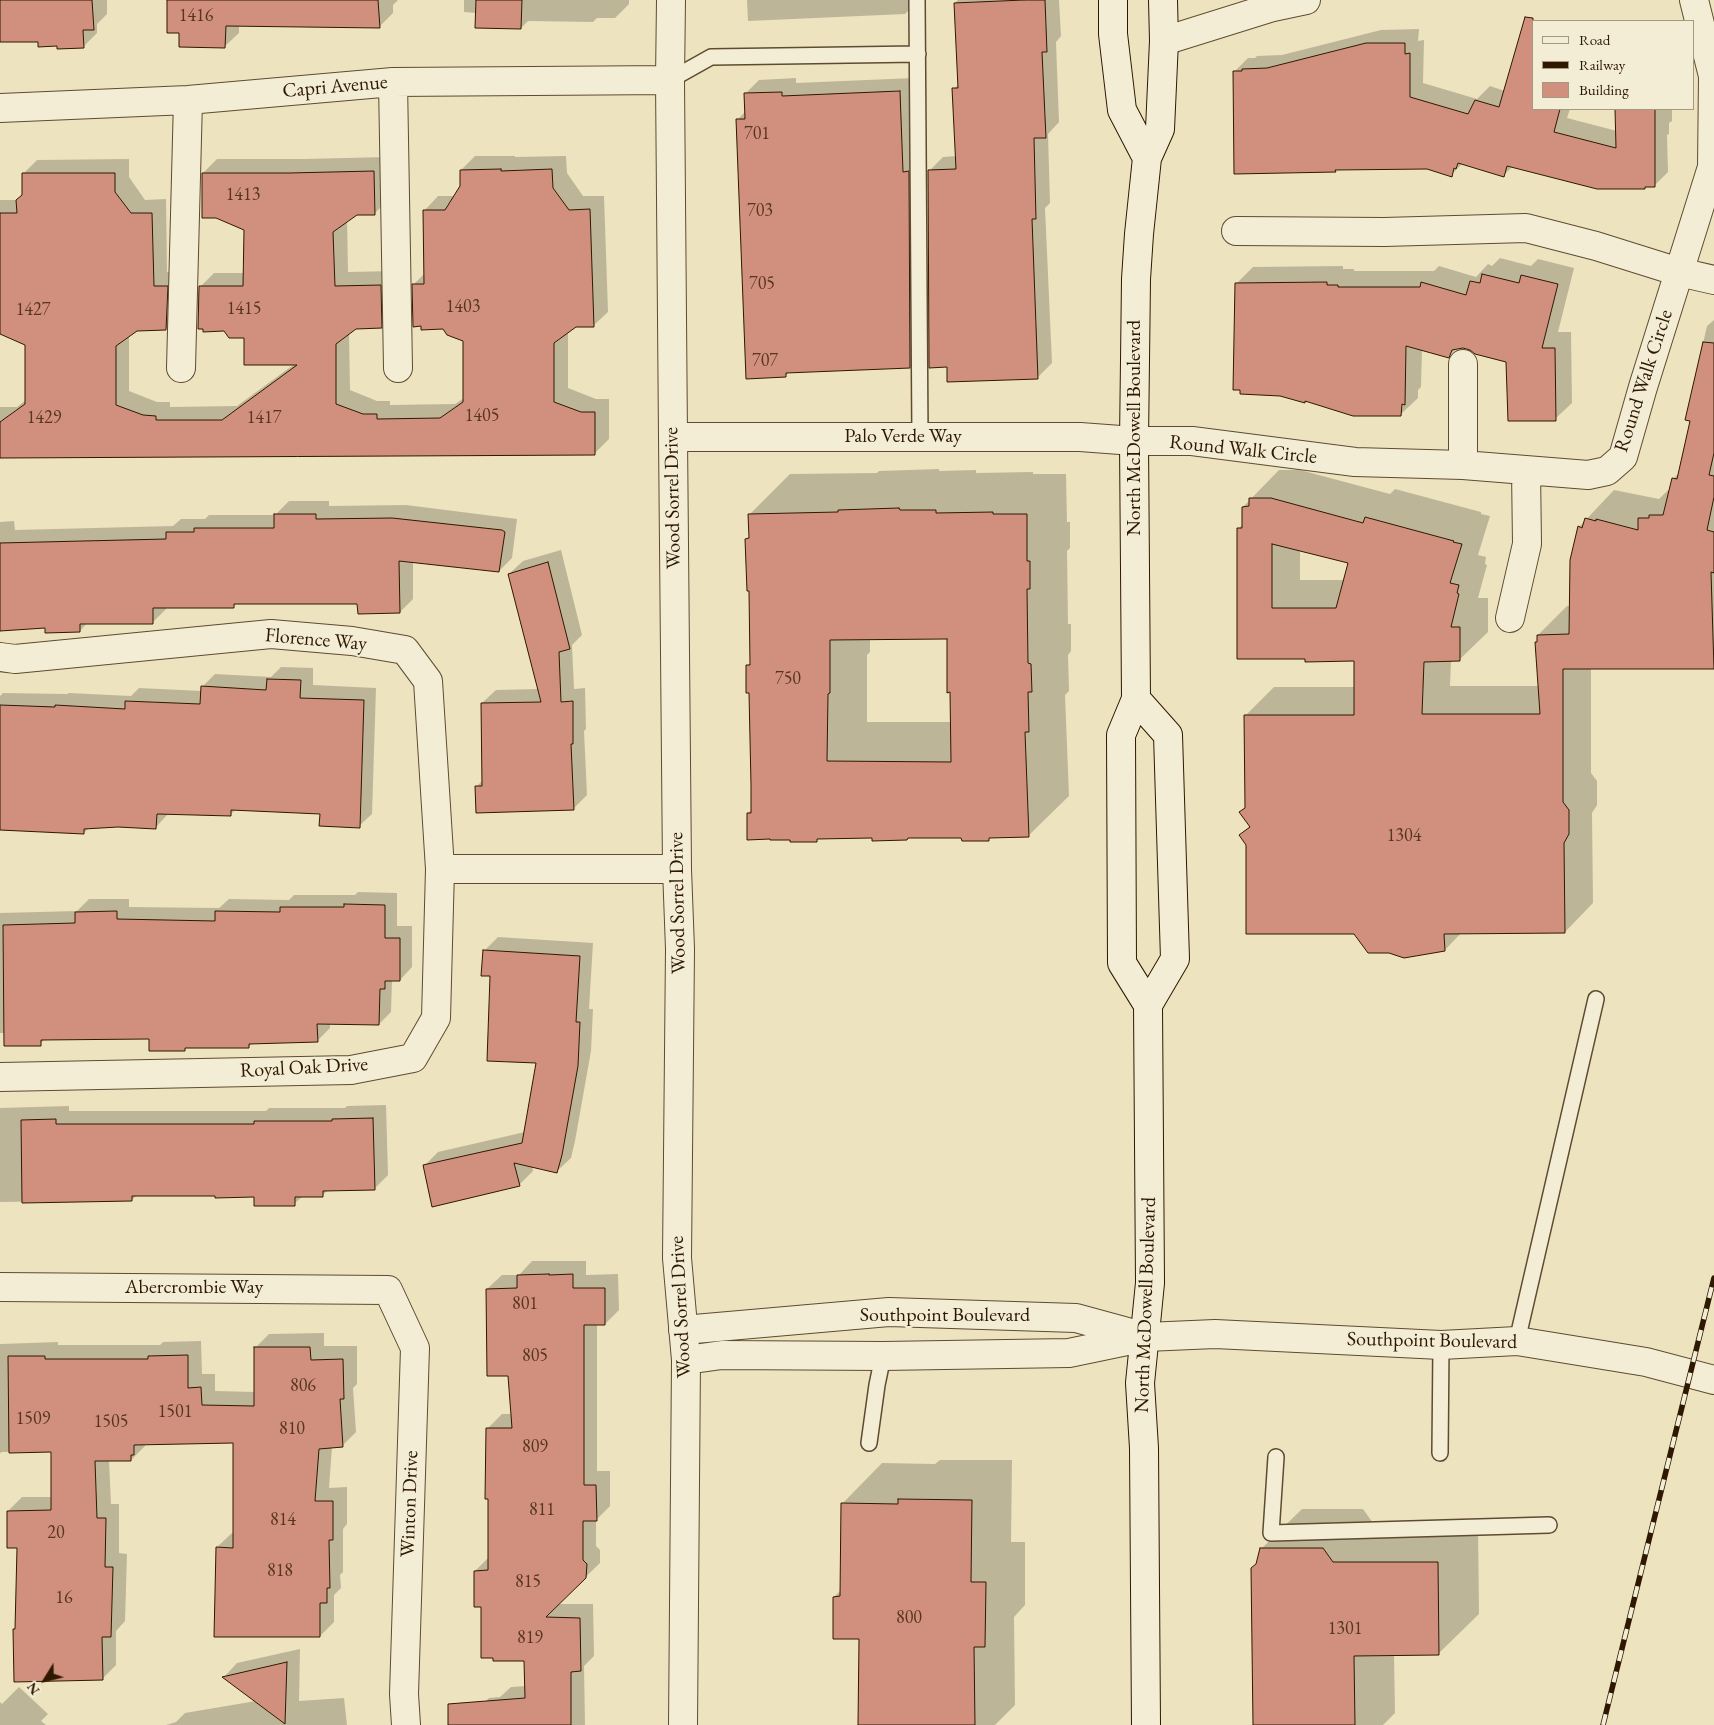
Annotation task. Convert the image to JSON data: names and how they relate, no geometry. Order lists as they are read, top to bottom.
{
  "streets": {
    "street": [
      "Capri Avenue",
      "Round Walk Circle",
      "North McDowell Boulevard",
      "Palo Verde Way",
      "Wood Sorrel Drive",
      "Florence Way",
      "Royal Oak Drive",
      "Abercrombie Way",
      "Southpoint Boulevard",
      "Winton Drive"
    ]
  },
  "crossings": [
    ["Capri Avenue", "Wood Sorrel Drive"],
    ["Round Walk Circle", "North McDowell Boulevard"],
    ["Round Walk Circle", "Palo Verde Way"],
    ["North McDowell Boulevard", "Palo Verde Way"],
    ["North McDowell Boulevard", "Southpoint Boulevard"],
    ["Palo Verde Way", "Wood Sorrel Drive"],
    ["Wood Sorrel Drive", "Southpoint Boulevard"],
    ["Florence Way", "Royal Oak Drive"],
    ["Abercrombie Way", "Winton Drive"]
  ],
  "house_numbers": [
    "1416",
    "701",
    "1413",
    "703",
    "705",
    "1403",
    "1415",
    "1427",
    "707",
    "1405",
    "1429",
    "1417",
    "750",
    "1304",
    "801",
    "805",
    "806",
    "1501",
    "1509",
    "1505",
    "810",
    "809",
    "811",
    "814",
    "20",
    "818",
    "815",
    "16",
    "800",
    "1301",
    "819"
  ],
  "legend": ["Road", "Railway", "Building"],
  "north": "bottom left"
}
